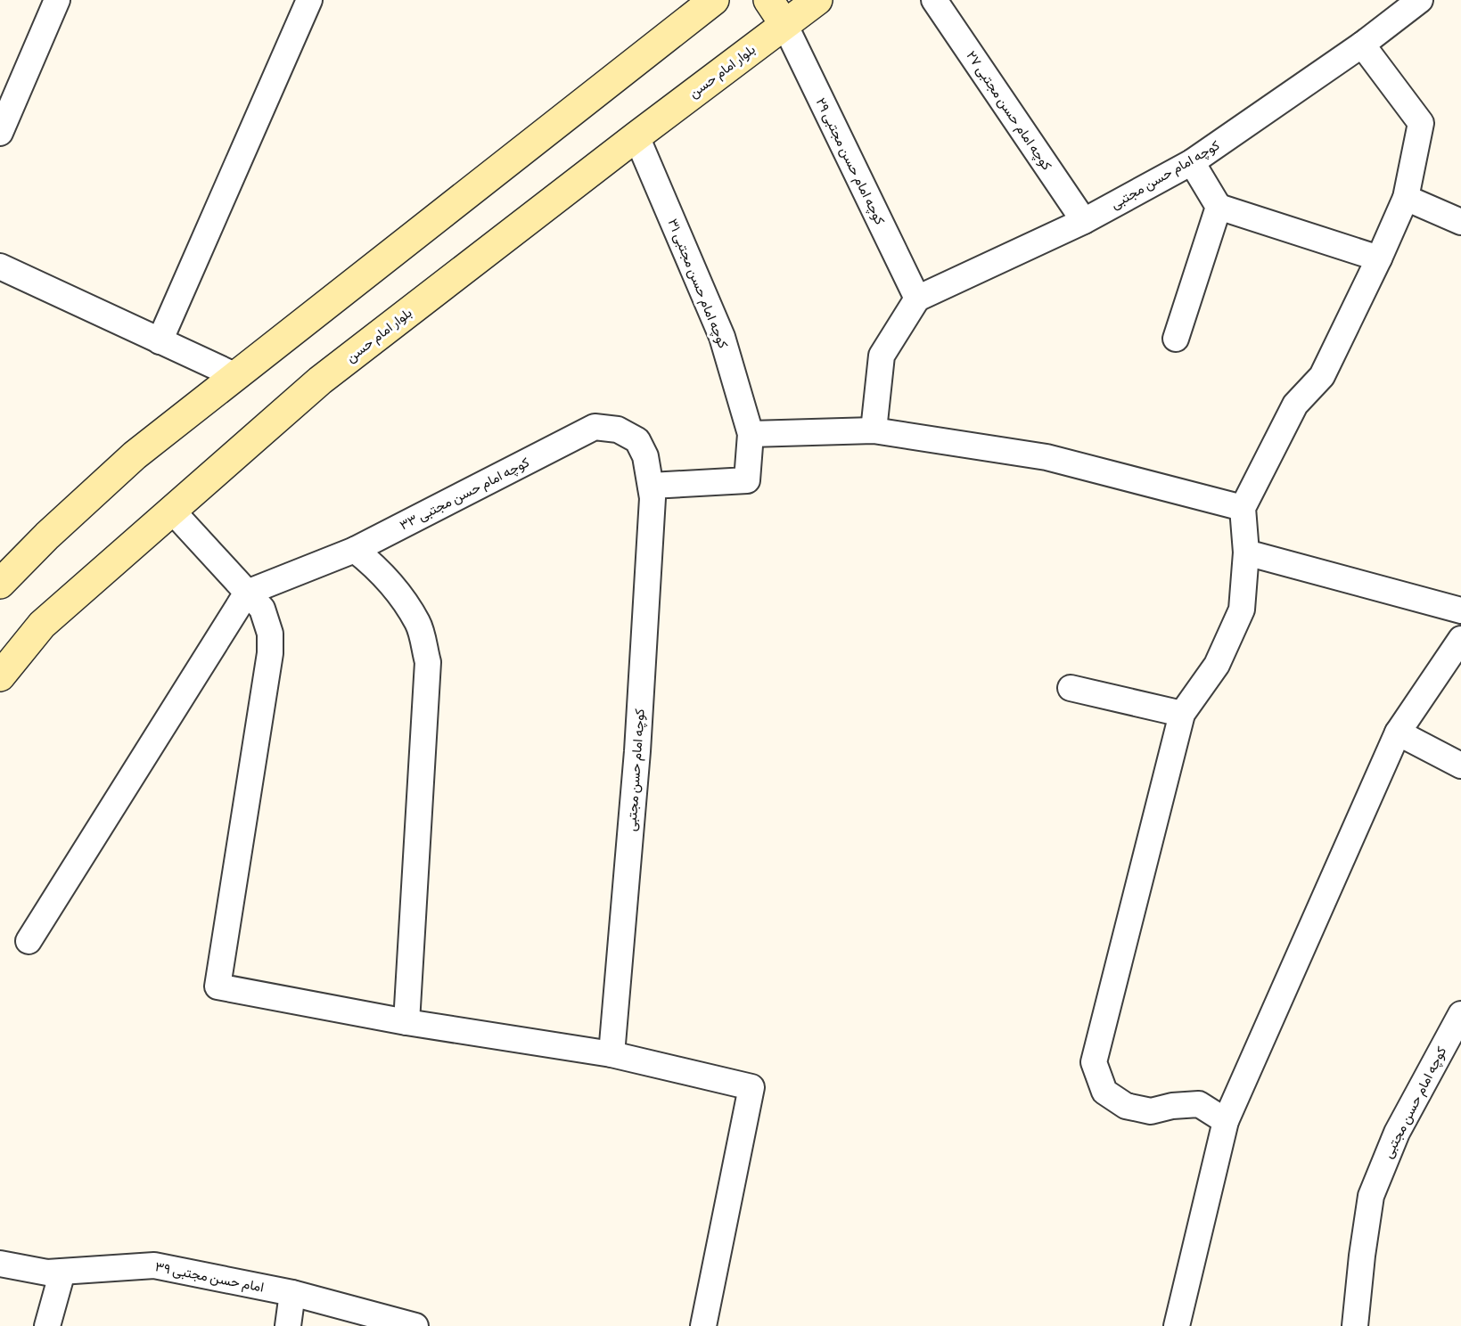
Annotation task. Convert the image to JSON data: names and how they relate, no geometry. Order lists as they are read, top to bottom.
{
  "streets": {
    "main road": ["بلوار امام حسن"],
    "street": [
      "کوچه امام حسن مجتبی ۲۷",
      "کوچه امام حسن مجتبی ۲۹",
      "کوچه امام حسن مجتبی",
      "کوچه امام حسن مجتبی ۳۱",
      "کوچه امام حسن مجتبی ۳۳",
      "امام حسن مجتبی ۳۹"
    ]
  },
  "crossings": [
    ["بلوار امام حسن", "کوچه امام حسن مجتبی ۲۹"],
    ["بلوار امام حسن", "کوچه امام حسن مجتبی ۳۱"],
    ["کوچه امام حسن مجتبی ۲۷", "کوچه امام حسن مجتبی"],
    ["کوچه امام حسن مجتبی ۲۹", "کوچه امام حسن مجتبی"],
    ["کوچه امام حسن مجتبی", "کوچه امام حسن مجتبی ۳۳"]
  ]
}
